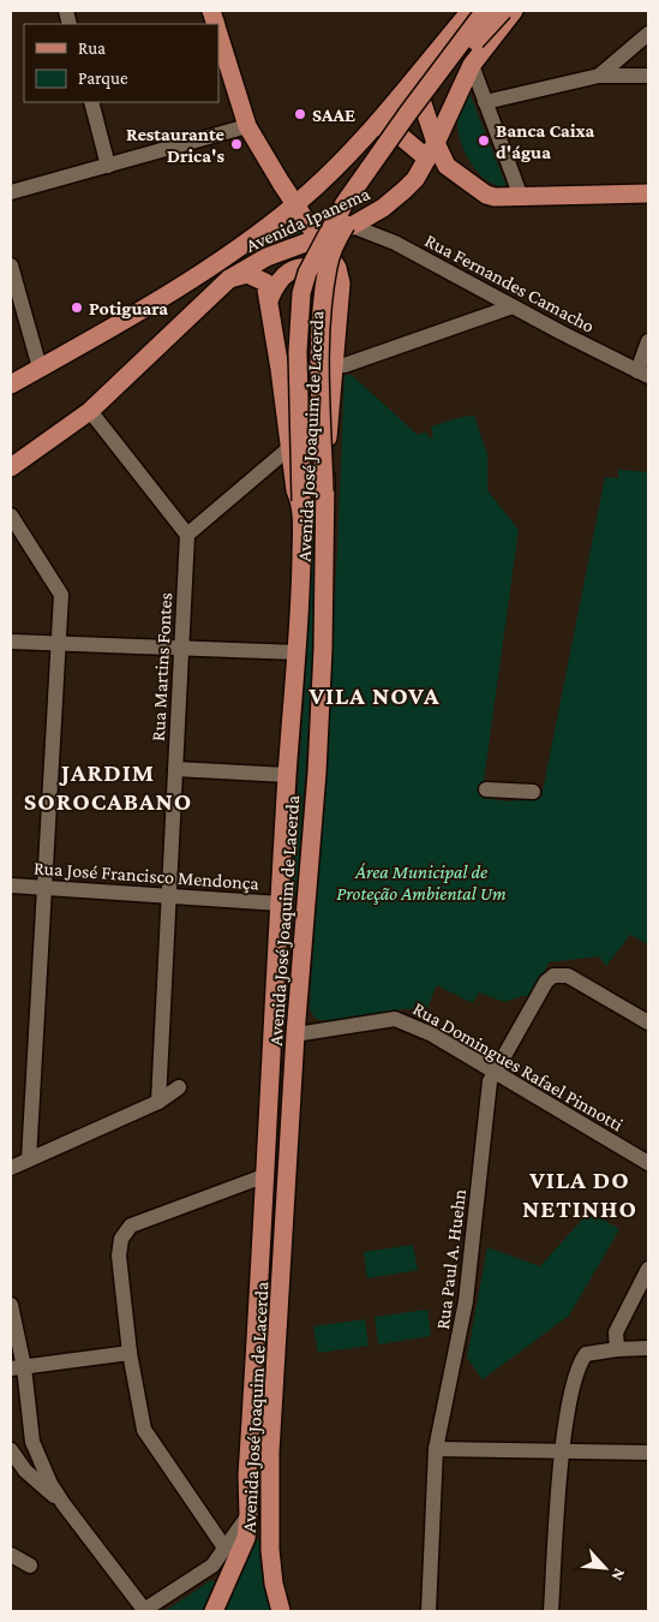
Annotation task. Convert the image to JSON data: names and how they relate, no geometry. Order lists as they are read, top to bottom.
{
  "streets": {
    "main road": ["Avenida Ipanema", "Avenida José Joaquim de Lacerda"],
    "street": [
      "Rua Fernandes Camacho",
      "Rua Martins Fontes",
      "Rua José Francisco Mendonça",
      "Rua Domingues Rafael Pinnotti",
      "Rua Paul A. Huehn"
    ]
  },
  "crossings": [
    ["Avenida Ipanema", "Rua Fernandes Camacho"],
    ["Avenida Ipanema", "Avenida José Joaquim de Lacerda"],
    ["Avenida José Joaquim de Lacerda", "Rua José Francisco Mendonça"],
    ["Avenida José Joaquim de Lacerda", "Rua Domingues Rafael Pinnotti"],
    ["Rua Martins Fontes", "Rua José Francisco Mendonça"],
    ["Rua Domingues Rafael Pinnotti", "Rua Paul A. Huehn"]
  ],
  "districts": ["VILA NOVA", "JARDIM SOROCABANO", "VILA DO NETINHO"],
  "parks": ["Área Municipal de Proteção Ambiental Um"],
  "places": [
    "SAAE",
    "Banca Caixa d'água",
    "Restaurante Drica's",
    "Potiguara"
  ],
  "legend": ["Rua", "Parque"],
  "north": "bottom right"
}
